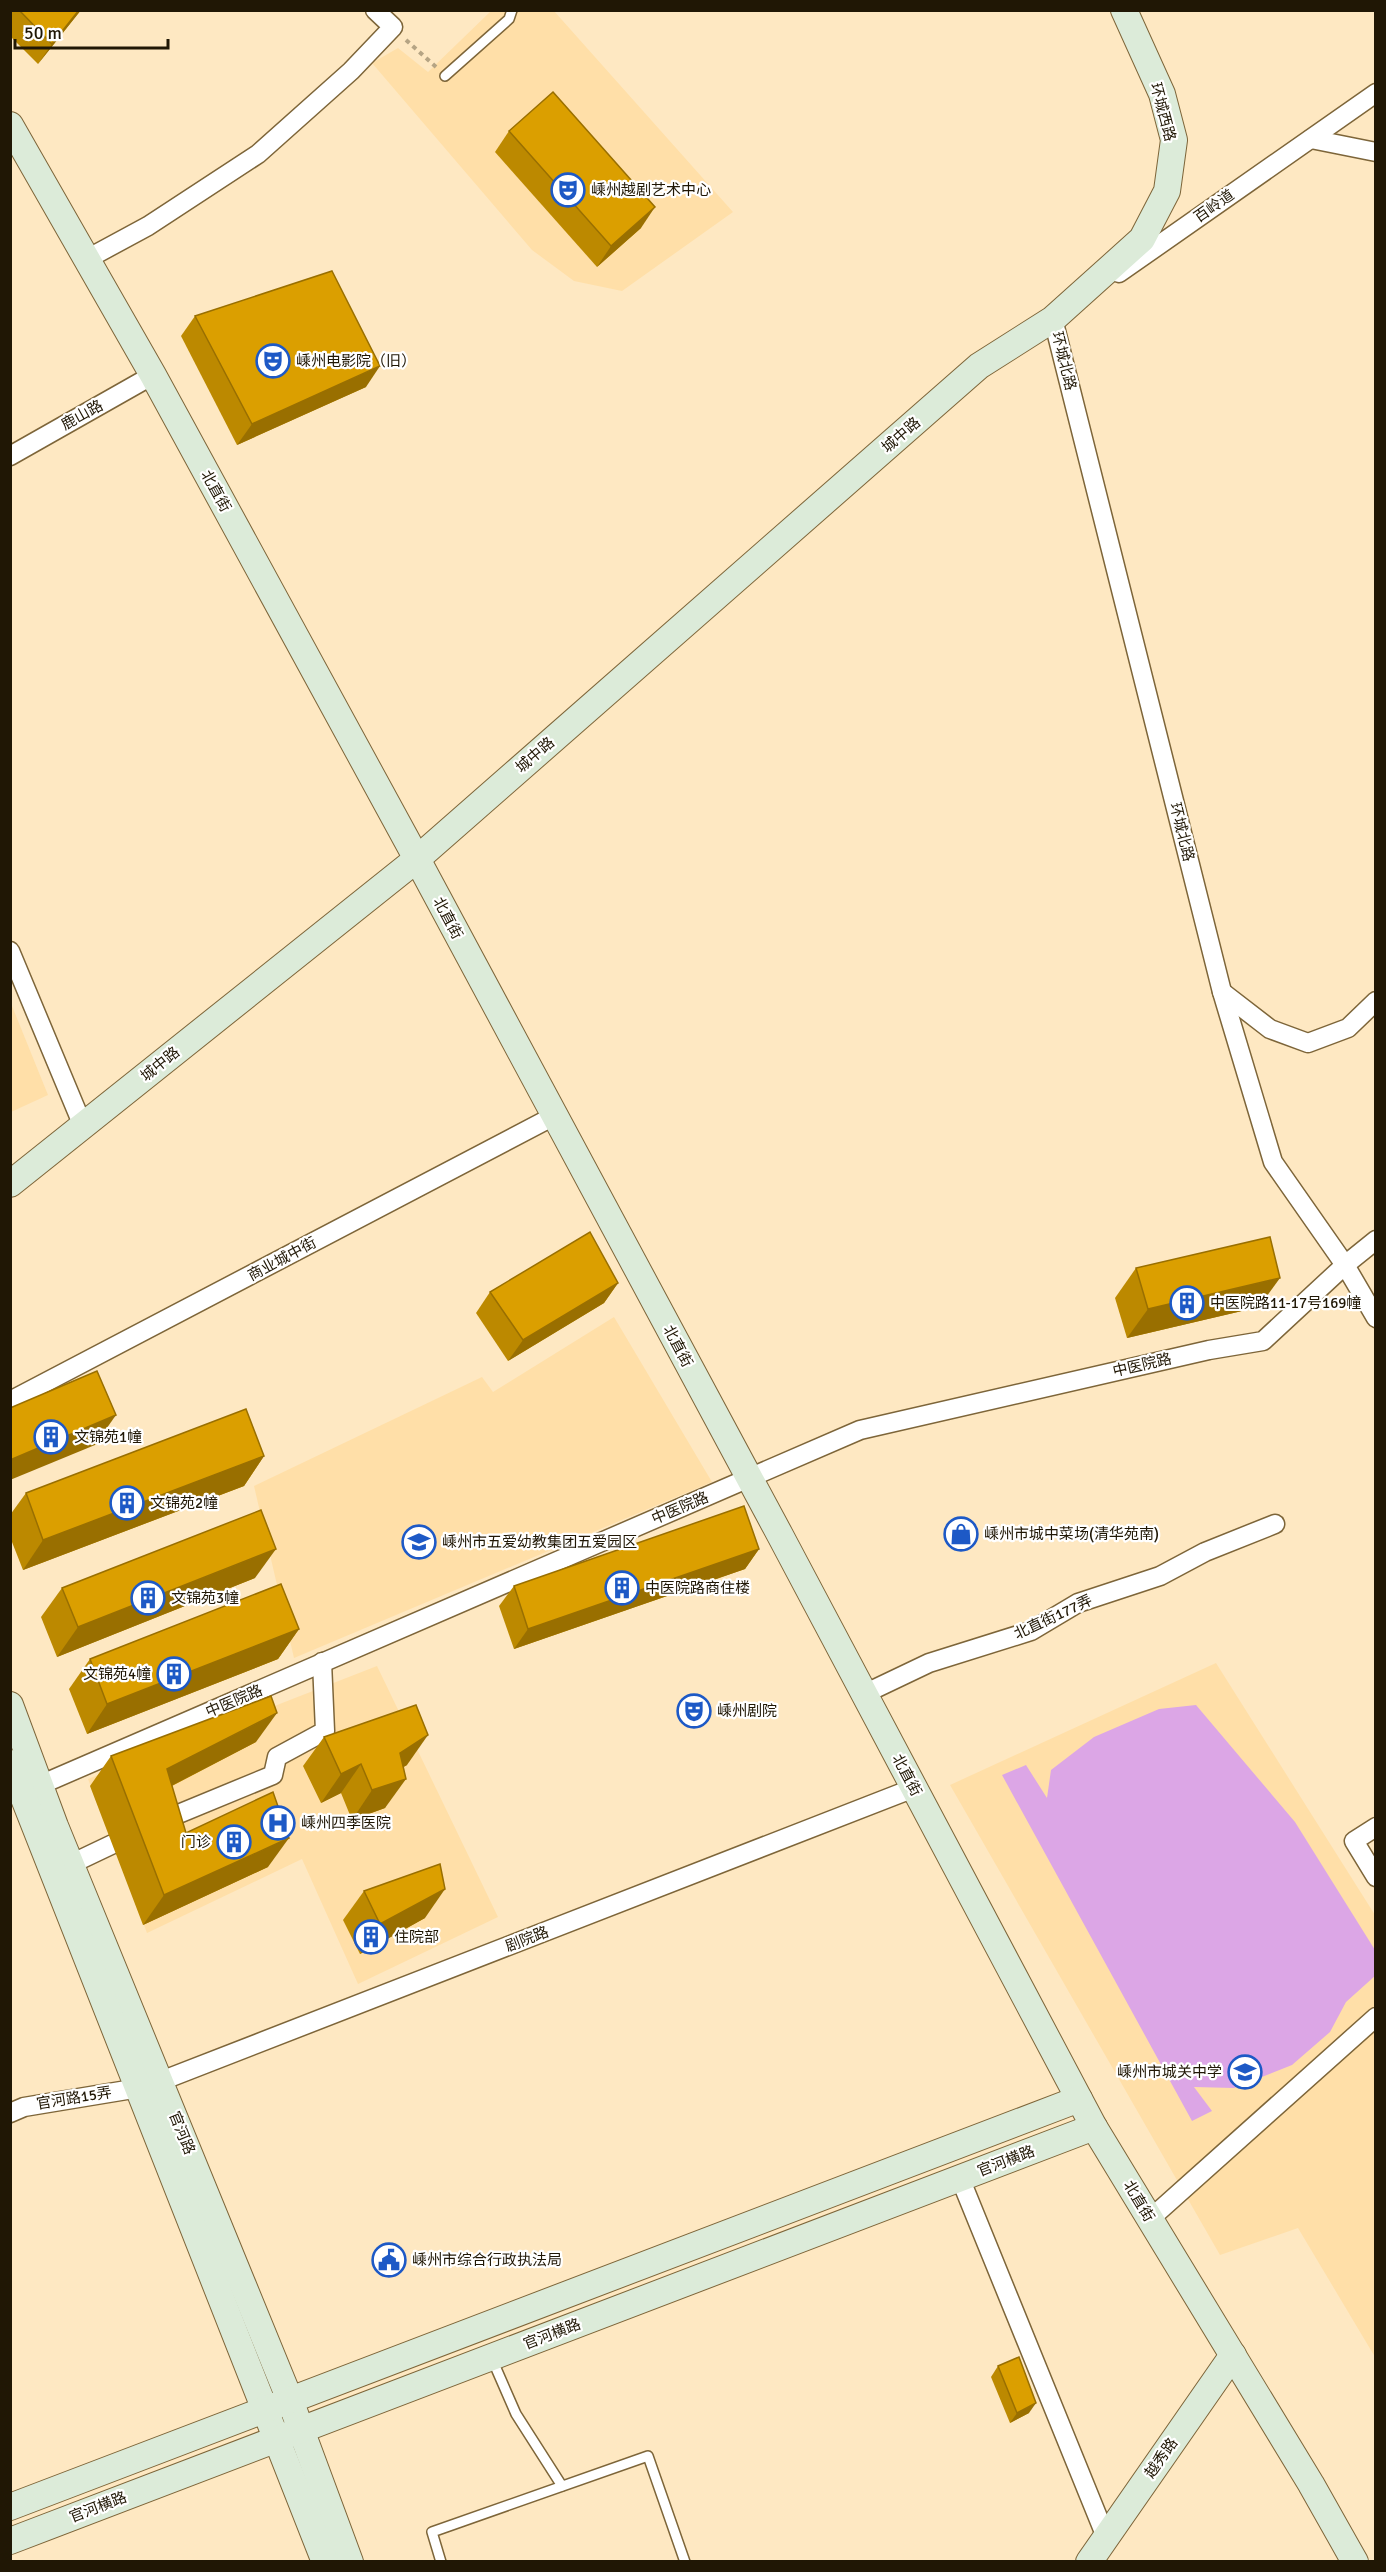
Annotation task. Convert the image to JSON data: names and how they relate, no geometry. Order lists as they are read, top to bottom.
{
  "streets": {
    "main road": [
      "环城西路",
      "城中路",
      "北直街",
      "官河路",
      "官河横路",
      "越秀路"
    ],
    "street": [
      "百岭道",
      "环城北路",
      "鹿山路",
      "商业城中街",
      "中医院路",
      "北直街177弄",
      "剧院路",
      "官河路15弄"
    ]
  },
  "crossings": [
    ["环城西路", "百岭道"],
    ["环城西路", "环城北路"],
    ["环城西路", "城中路"],
    ["百岭道", "环城北路"],
    ["百岭道", "城中路"],
    ["环城北路", "城中路"],
    ["环城北路", "中医院路"],
    ["鹿山路", "北直街"],
    ["城中路", "北直街"],
    ["北直街", "商业城中街"],
    ["北直街", "中医院路"],
    ["北直街", "北直街177弄"],
    ["北直街", "剧院路"],
    ["北直街", "官河横路"],
    ["北直街", "越秀路"],
    ["中医院路", "官河路"],
    ["剧院路", "官河路15弄"],
    ["剧院路", "官河路"],
    ["官河路15弄", "官河路"],
    ["官河路", "官河横路"]
  ],
  "places": {
    "theatre": ["嵊州越剧艺术中心", "嵊州电影院（旧）", "嵊州剧院"],
    "building": [
      "中医院路11-17号169幢",
      "文锦苑1幢",
      "文锦苑2幢",
      "中医院路商住楼",
      "文锦苑3幢",
      "文锦苑4幢",
      "门诊",
      "住院部"
    ],
    "shop": ["嵊州市城中菜场(清华苑南)"],
    "school or university": ["嵊州市五爱幼教集团五爱园区", "嵊州市城关中学"],
    "hospital": ["嵊州四季医院"],
    "public building": ["嵊州市综合行政执法局"]
  },
  "scale_bar": "50 m"
}
